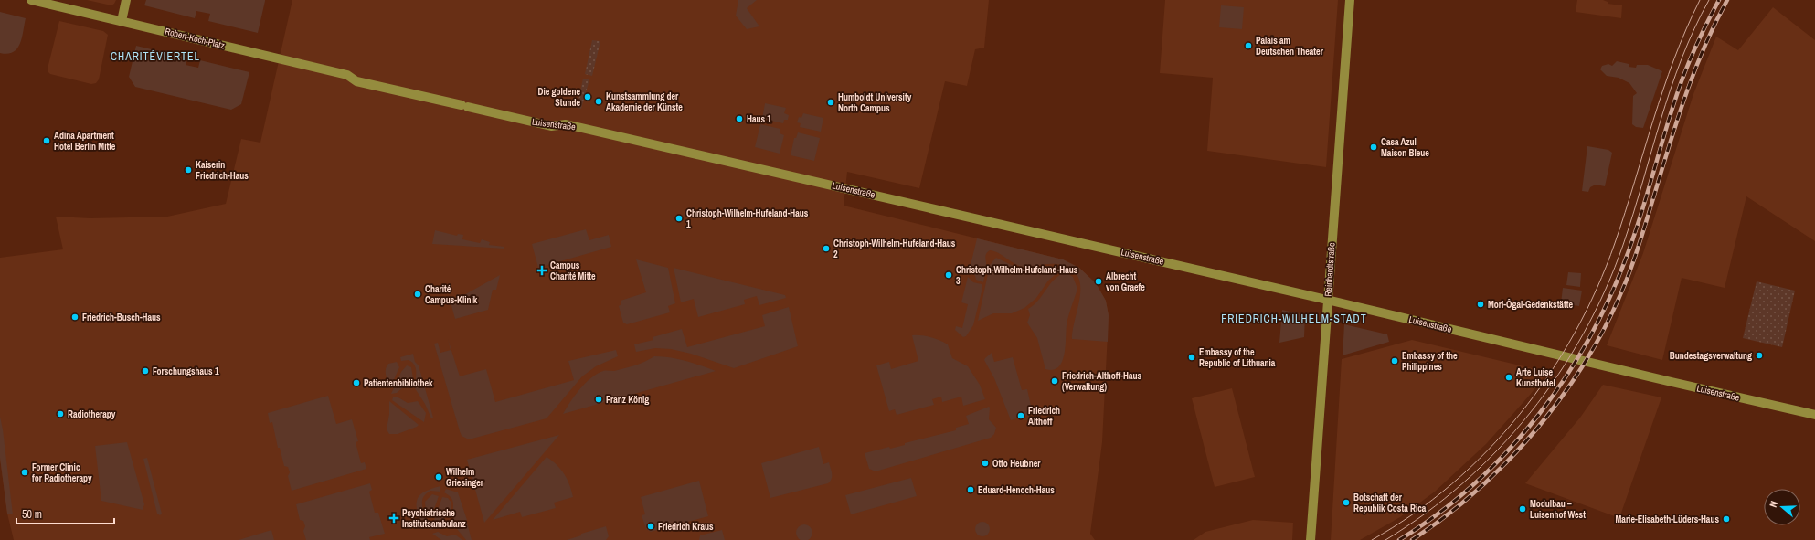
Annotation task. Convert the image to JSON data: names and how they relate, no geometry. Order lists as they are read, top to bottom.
{
  "streets": {
    "street": ["Robert-Koch-Platz", "Luisenstraße", "Reinhardtstraße"]
  },
  "crossings": [
    ["Robert-Koch-Platz", "Luisenstraße"],
    ["Luisenstraße", "Reinhardtstraße"]
  ],
  "districts": ["CHARITÉVIERTEL", "FRIEDRICH-WILHELM-STADT"],
  "places": {
    "other": [
      "Palais am Deutschen Theater",
      "Die goldene Stunde",
      "Kunstsammlung der Akademie der Künste",
      "Humboldt University North Campus",
      "Haus 1",
      "Adina Apartment Hotel Berlin Mitte",
      "Casa Azul Maison Bleue",
      "Kaiserin Friedrich-Haus",
      "Christoph-Wilhelm-Hufeland-Haus 1",
      "Christoph-Wilhelm-Hufeland-Haus 2",
      "Christoph-Wilhelm-Hufeland-Haus 3",
      "Albrecht von Graefe",
      "Charité Campus-Klinik",
      "Mori-Ôgai-Gedenkstätte",
      "Friedrich-Busch-Haus",
      "Bundestagsverwaltung",
      "Embassy of the Republic of Lithuania",
      "Embassy of the Philippines",
      "Forschungshaus 1",
      "Arte Luise Kunsthotel",
      "Friedrich-Althoff-Haus (Verwaltung)",
      "Patientenbibliothek",
      "Franz König",
      "Radiotherapy",
      "Friedrich Althoff",
      "Otto Heubner",
      "Former Clinic for Radiotherapy",
      "Wilhelm Griesinger",
      "Eduard-Henoch-Haus",
      "Botschaft der Republik Costa Rica",
      "Modulbau – Luisenhof West",
      "Marie-Elisabeth-Lüders-Haus",
      "Friedrich Kraus"
    ],
    "health": ["Campus Charité Mitte", "Psychiatrische Institutsambulanz"]
  },
  "scale_bar": "50 m",
  "north": "left"
}
